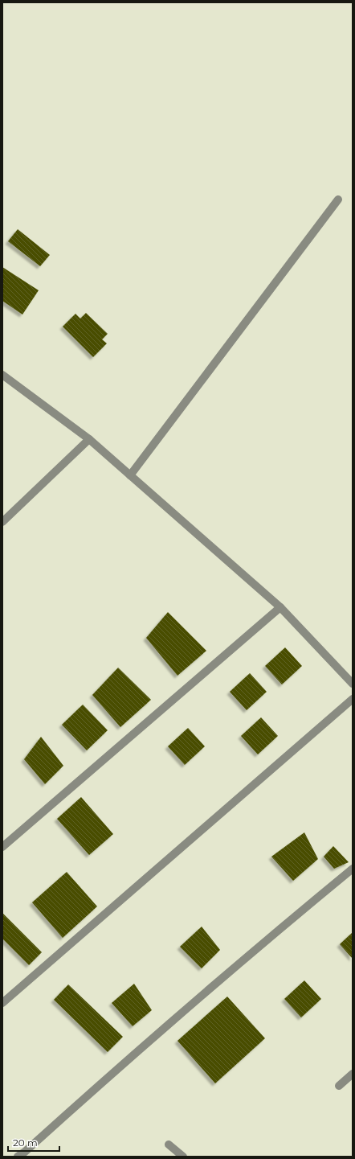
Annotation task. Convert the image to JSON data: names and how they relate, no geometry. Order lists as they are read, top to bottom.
{
  "scale_bar": "20 m"
}
